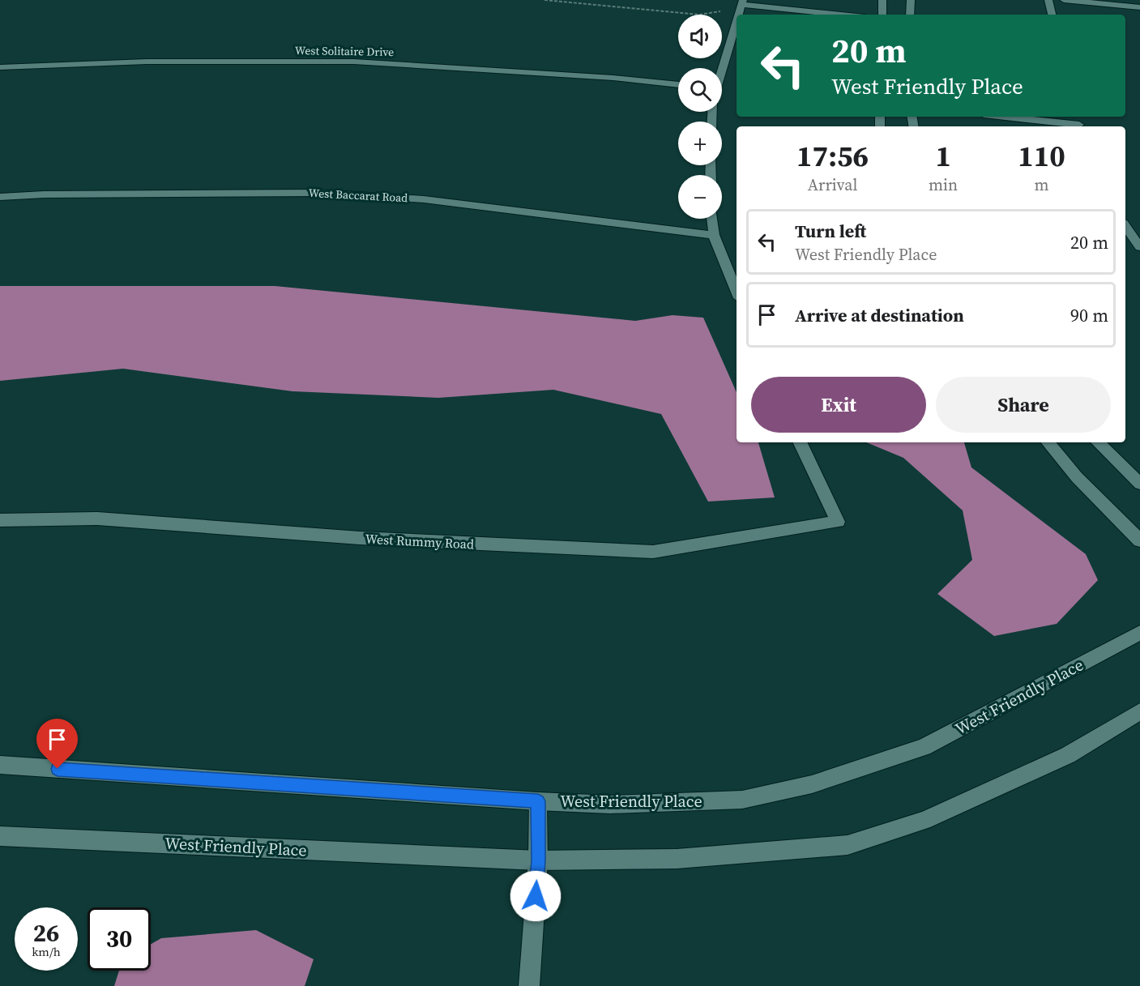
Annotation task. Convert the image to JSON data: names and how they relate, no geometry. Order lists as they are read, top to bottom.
{
  "streets": {
    "street": [
      "West Solitaire Drive",
      "West Baccarat Road",
      "West Rummy Road",
      "West Friendly Place"
    ]
  },
  "page": {
    "map_buttons": ["+", "−"],
    "turn": ["20 m", "West Friendly Place"],
    "eta": [
      "17:56",
      "Arrival",
      "1",
      "min",
      "110",
      "m"
    ],
    "list": [
      {
        "name": "Turn left",
        "note": "West Friendly Place",
        "value": "20 m"
      },
      {
        "name": "Arrive at destination",
        "value": "90 m"
      }
    ],
    "buttons": ["Exit", "Share"],
    "speed": "26 km/h",
    "limit": "30"
  }
}
